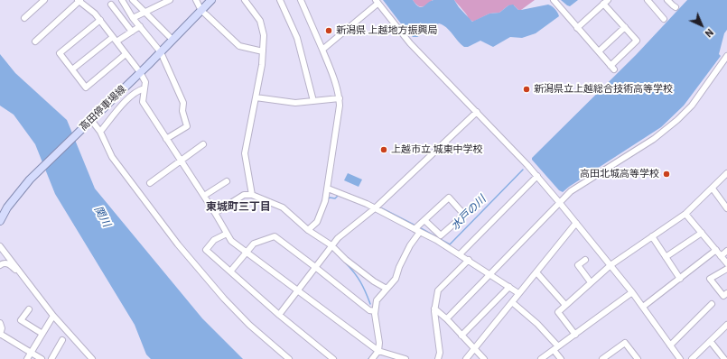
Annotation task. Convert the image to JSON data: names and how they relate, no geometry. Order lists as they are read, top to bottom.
{
  "streets": {
    "main road": ["高田停車場線"]
  },
  "districts": ["東城町三丁目"],
  "water": ["水戸の川", "関川"],
  "places": [
    "新潟県 上越地方振興局",
    "新潟県立上越総合技術高等学校",
    "上越市立 城東中学校",
    "高田北城高等学校"
  ],
  "north": "bottom right"
}
